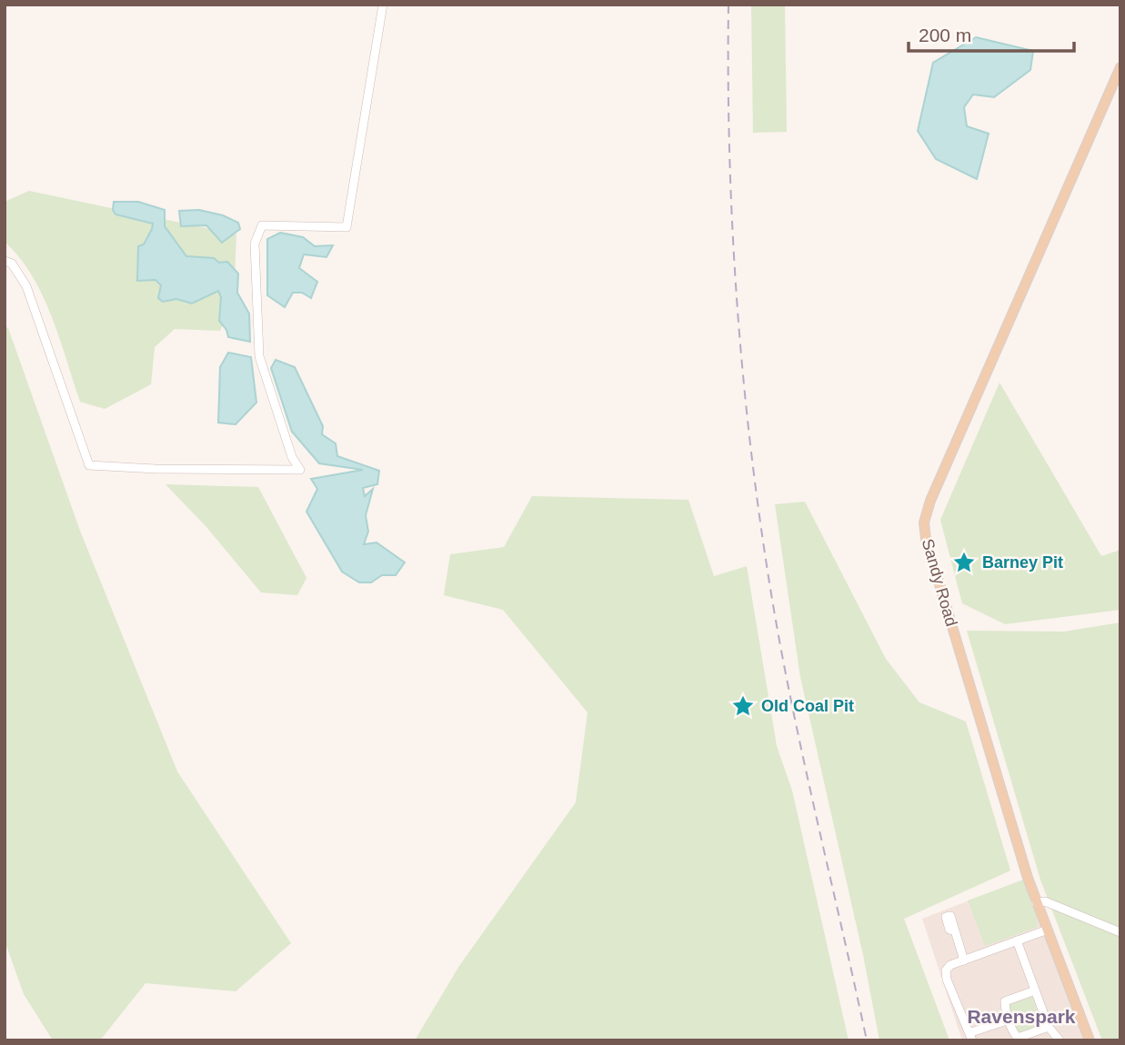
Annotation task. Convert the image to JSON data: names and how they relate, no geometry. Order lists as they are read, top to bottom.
{
  "streets": {
    "main road": ["Sandy Road"]
  },
  "districts": ["Ravenspark"],
  "places": {
    "place": ["Barney Pit", "Old Coal Pit"]
  },
  "scale_bar": "200 m"
}
